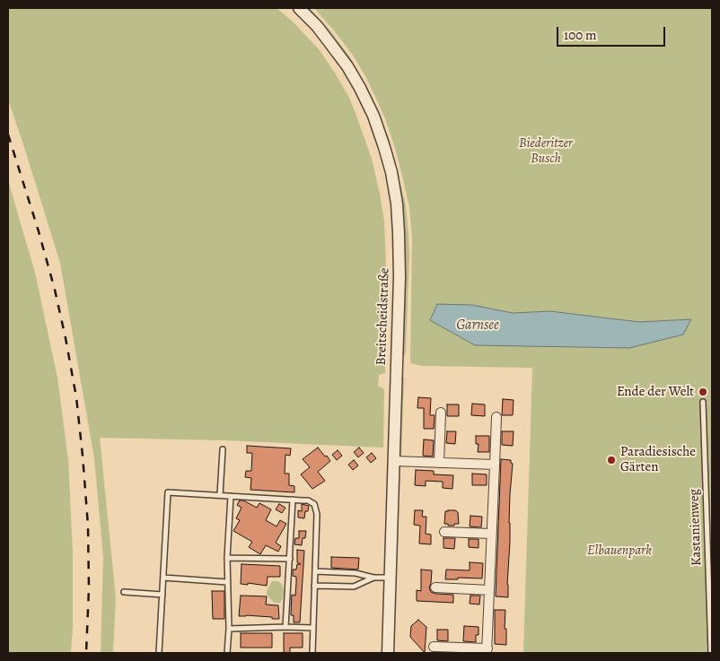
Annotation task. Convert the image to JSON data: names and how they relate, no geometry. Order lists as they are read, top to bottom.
{
  "streets": {
    "street": ["Breitscheidstraße"],
    "lane": ["Kastanienweg"]
  },
  "water": ["Garnsee"],
  "parks": ["Biederitzer Busch", "Elbauenpark"],
  "places": ["Ende der Welt", "Paradiesische Gärten"],
  "scale_bar": "100 m"
}
